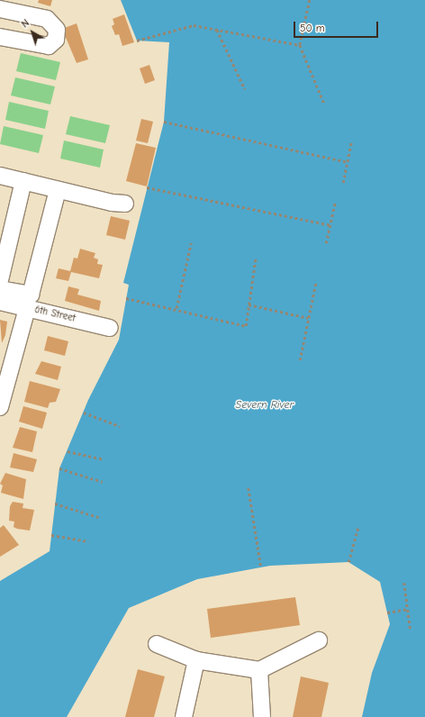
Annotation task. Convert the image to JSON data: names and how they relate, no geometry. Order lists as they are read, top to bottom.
{
  "streets": {
    "street": ["6th Street"]
  },
  "water": ["Severn River"],
  "scale_bar": "50 m",
  "north": "top left"
}
